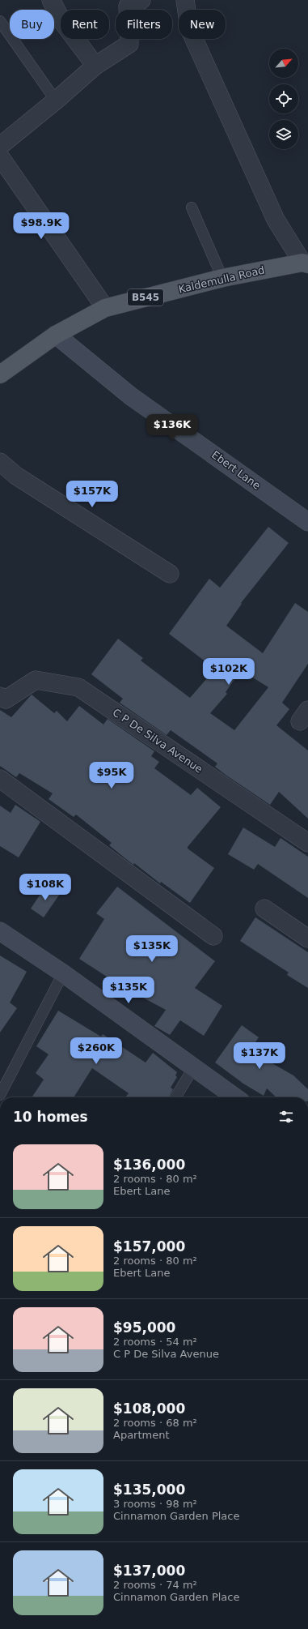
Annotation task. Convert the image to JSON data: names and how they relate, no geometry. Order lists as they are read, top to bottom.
{
  "streets": {
    "main road": ["Kaldemulla Road", "B545"],
    "street": ["Ebert Lane", "C P De Silva Avenue"]
  },
  "crossings": [
    ["Kaldemulla Road", "Ebert Lane"]
  ],
  "north": "top right",
  "page": {
    "chip": [
      "Buy",
      "Rent",
      "Filters",
      "New"
    ],
    "price": [
      "$98.9K",
      "$136K",
      "$157K",
      "$102K",
      "$95K",
      "$108K",
      "$135K",
      "$135K",
      "$260K",
      "$137K"
    ],
    "heading": "10 homes",
    "list": [
      {
        "name": "$136,000",
        "note": "2 rooms · 80 m² · Ebert Lane"
      },
      {
        "name": "$157,000",
        "note": "2 rooms · 80 m² · Ebert Lane"
      },
      {
        "name": "$95,000",
        "note": "2 rooms · 54 m² · C P De Silva Avenue"
      },
      {
        "name": "$108,000",
        "note": "2 rooms · 68 m² · Apartment"
      },
      {
        "name": "$135,000",
        "note": "3 rooms · 98 m² · Cinnamon Garden Place"
      },
      {
        "name": "$137,000",
        "note": "2 rooms · 74 m² · Cinnamon Garden Place"
      }
    ]
  }
}
